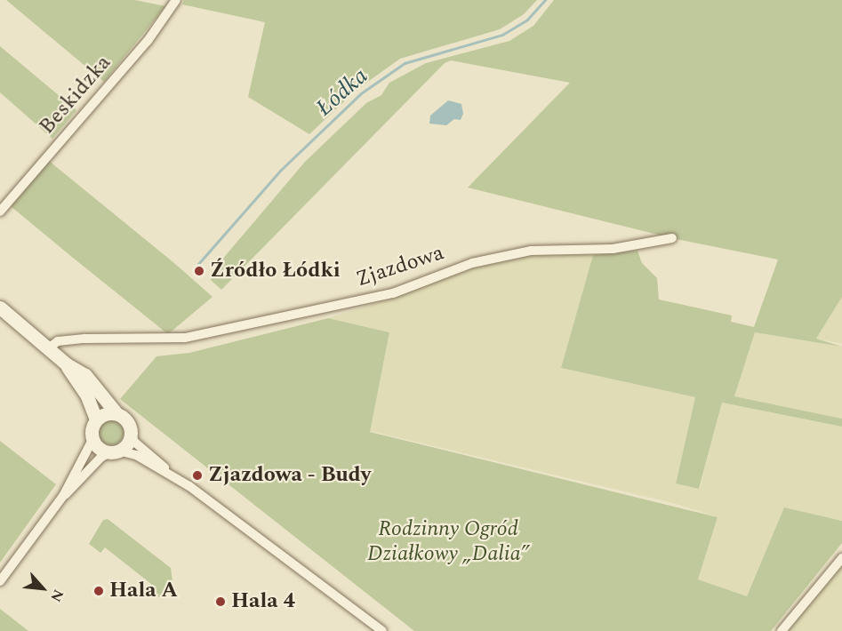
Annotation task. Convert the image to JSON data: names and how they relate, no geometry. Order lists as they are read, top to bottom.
{
  "streets": {
    "street": ["Beskidzka", "Zjazdowa"]
  },
  "water": ["Łódka"],
  "parks": ["Rodzinny Ogród Działkowy „Dalia”"],
  "places": [
    "Źródło Łódki",
    "Zjazdowa - Budy",
    "Hala A",
    "Hala 4"
  ],
  "north": "bottom right"
}
